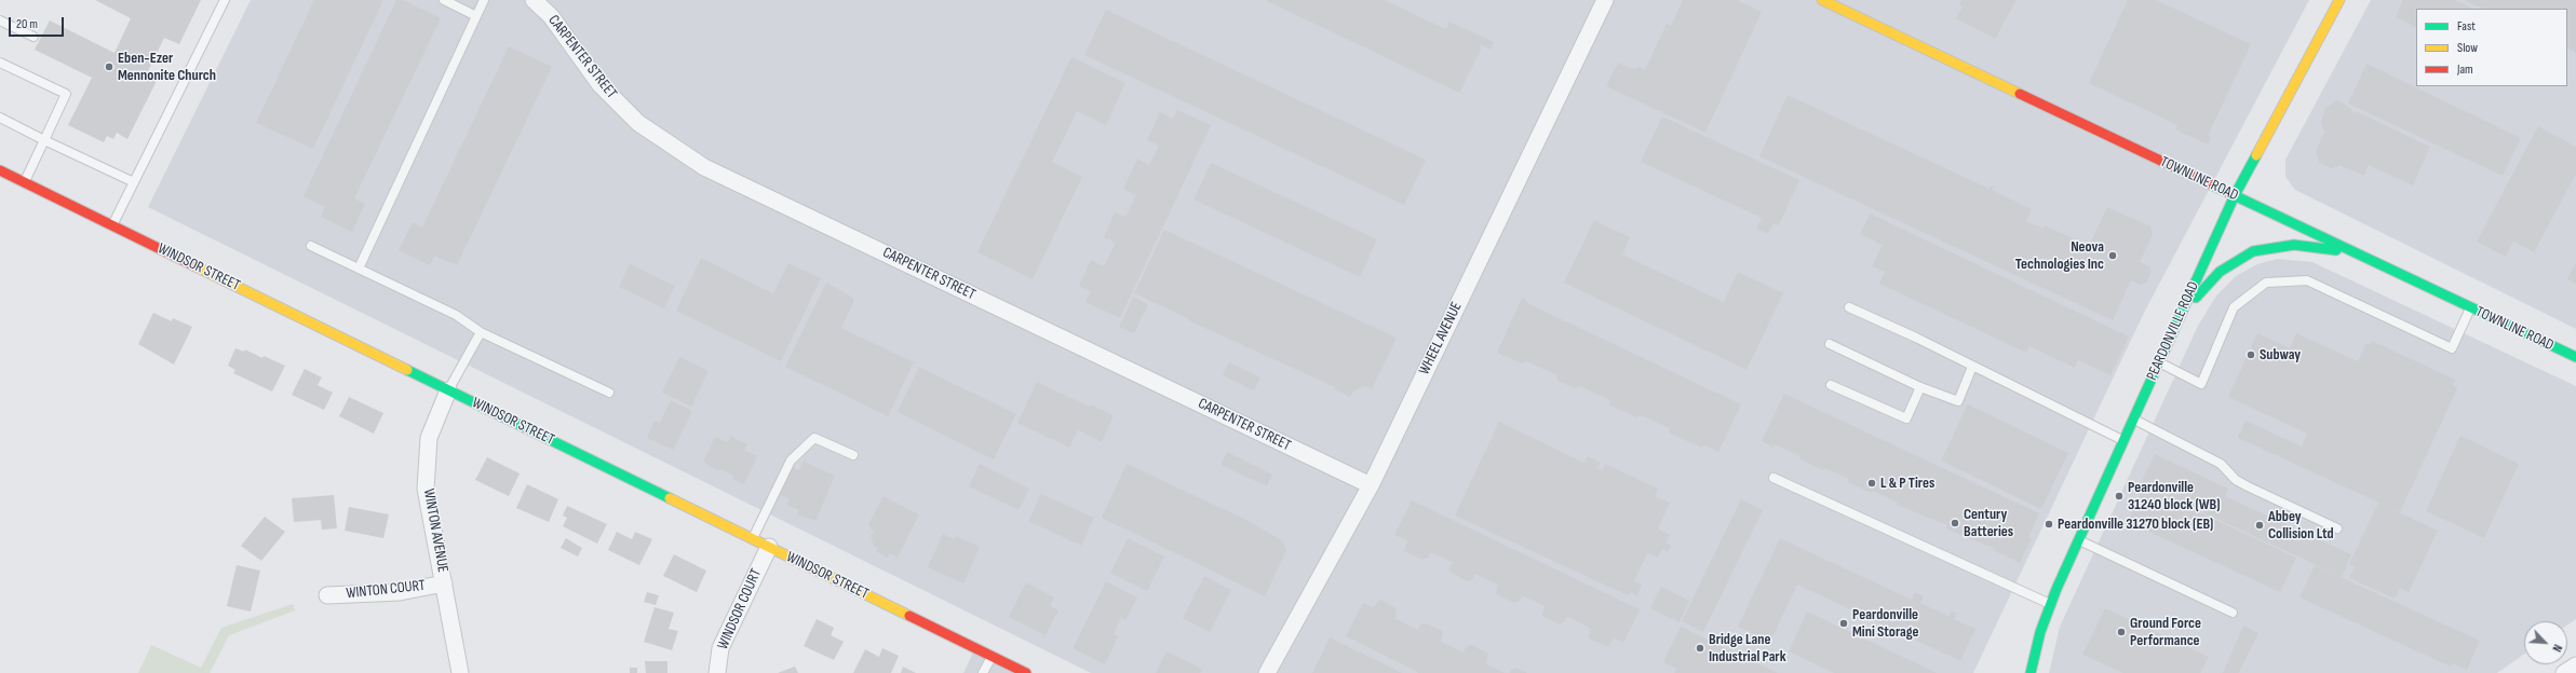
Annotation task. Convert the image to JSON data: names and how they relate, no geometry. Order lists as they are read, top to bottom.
{
  "streets": {
    "street": [
      "CARPENTER STREET",
      "TOWNLINE ROAD",
      "WINDSOR STREET",
      "PEARDONVILLE ROAD",
      "WHEEL AVENUE",
      "WINTON AVENUE",
      "WINTON COURT",
      "WINDSOR COURT"
    ]
  },
  "crossings": [
    ["CARPENTER STREET", "WHEEL AVENUE"],
    ["TOWNLINE ROAD", "PEARDONVILLE ROAD"],
    ["WINDSOR STREET", "WINTON AVENUE"],
    ["WINDSOR STREET", "WINDSOR COURT"],
    ["WINTON AVENUE", "WINTON COURT"]
  ],
  "places": [
    "Eben-Ezer Mennonite Church",
    "Neova Technologies Inc",
    "Subway",
    "L & P Tires",
    "Peardonville 31240 block (WB)",
    "Century Batteries",
    "Peardonville 31270 block (EB)",
    "Abbey Collision Ltd",
    "Peardonville Mini Storage",
    "Ground Force Performance",
    "Bridge Lane Industrial Park"
  ],
  "legend": ["Fast", "Slow", "Jam"],
  "scale_bar": "20 m",
  "north": "bottom right"
}
